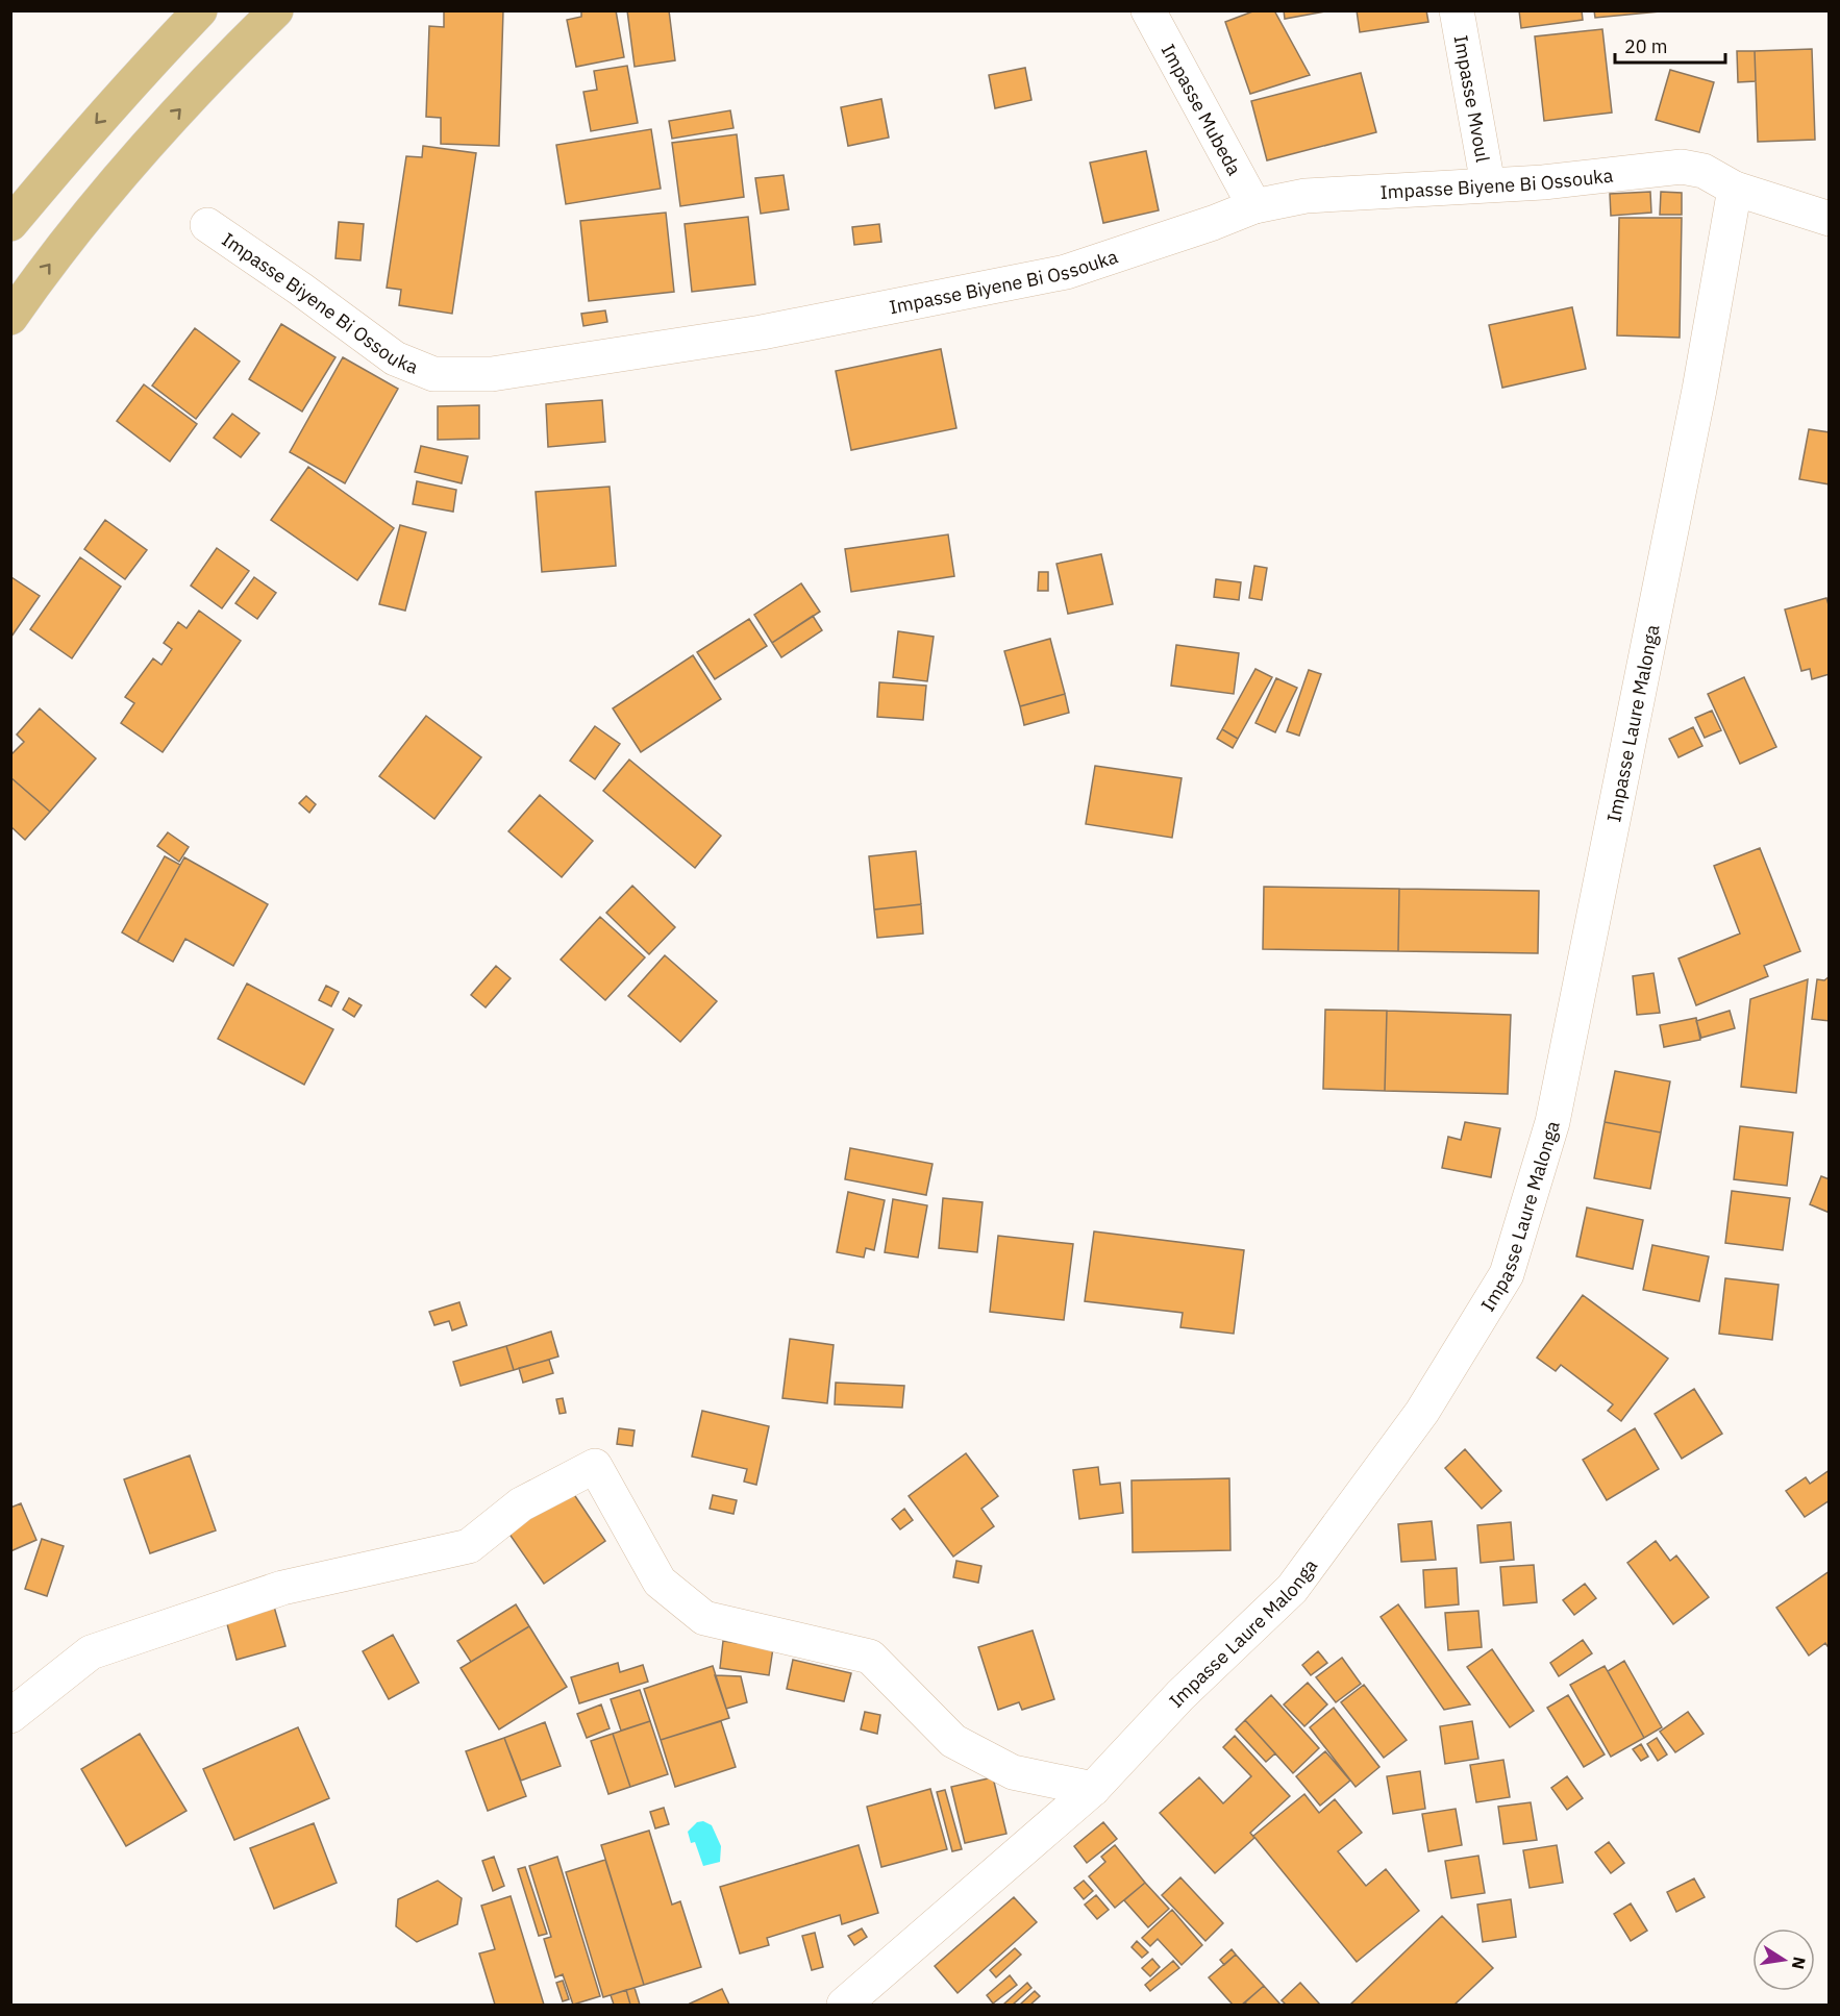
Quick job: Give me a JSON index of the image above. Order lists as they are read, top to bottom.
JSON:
{
  "streets": {
    "street": [
      "Impasse Mvoul",
      "Impasse Mubeda",
      "Impasse Biyene Bi Ossouka",
      "Impasse Laure Malonga"
    ]
  },
  "crossings": [
    ["Impasse Mvoul", "Impasse Biyene Bi Ossouka"],
    ["Impasse Mubeda", "Impasse Biyene Bi Ossouka"],
    ["Impasse Biyene Bi Ossouka", "Impasse Laure Malonga"]
  ],
  "scale_bar": "20 m",
  "north": "right"
}
